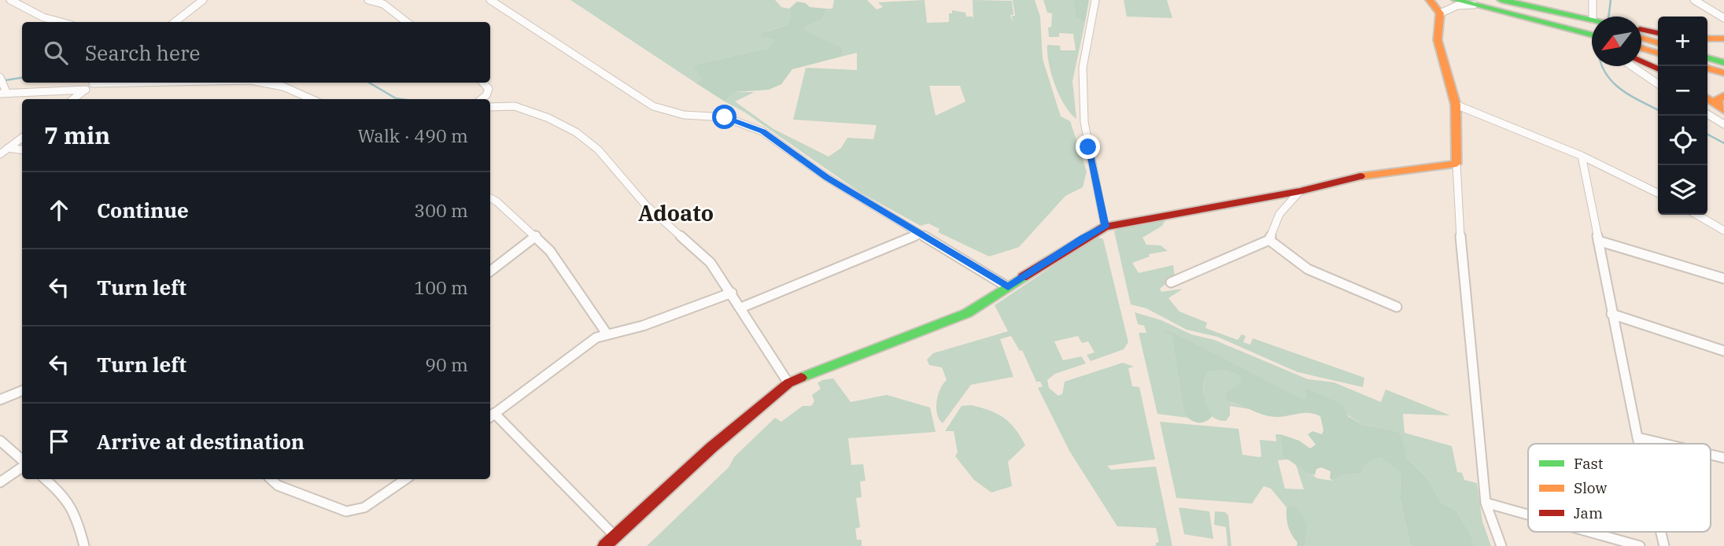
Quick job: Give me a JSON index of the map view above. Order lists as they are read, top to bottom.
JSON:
{
  "districts": ["Adoato"],
  "legend": ["Fast", "Slow", "Jam"],
  "north": "bottom left",
  "page": {
    "map_buttons": ["+", "−"],
    "search": "Search here",
    "heading": ["7 min", "Walk · 490 m"],
    "list": [
      ["Continue", "300 m"],
      ["Turn left", "100 m"],
      ["Turn left", "90 m"],
      "Arrive at destination"
    ]
  }
}
